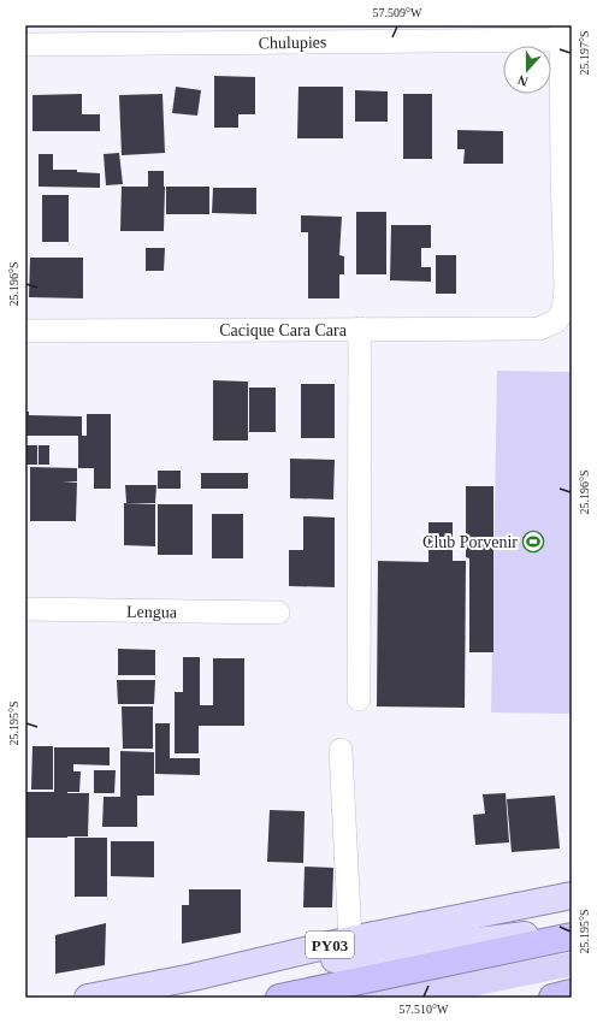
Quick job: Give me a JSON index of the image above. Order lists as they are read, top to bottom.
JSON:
{
  "streets": {
    "highway": ["PY03"],
    "street": ["Chulupies", "Cacique Cara Cara", "Lengua"]
  },
  "places": {
    "sports": ["Club Porvenir"]
  },
  "north": "bottom",
  "coordinates": [
    "57.509°W",
    "25.197°S",
    "25.196°S",
    "25.195°S",
    "57.510°W"
  ]
}
